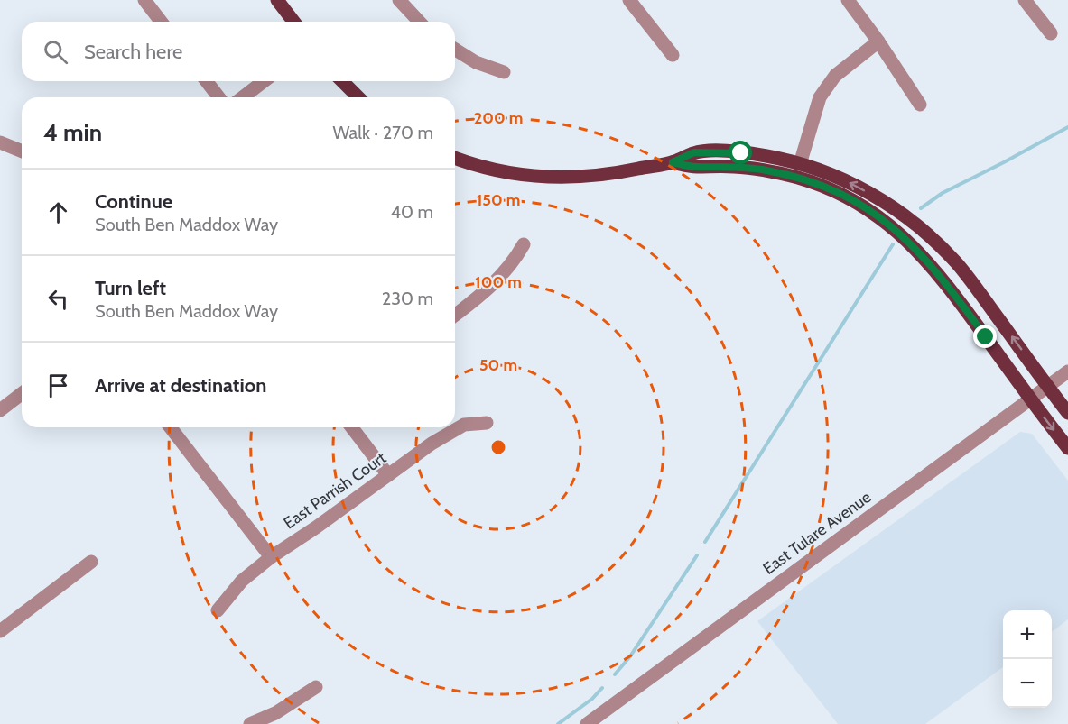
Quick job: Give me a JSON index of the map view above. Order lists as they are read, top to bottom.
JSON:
{
  "streets": {
    "street": ["East Parrish Court", "East Tulare Avenue"]
  },
  "page": {
    "search": "Search here",
    "heading": ["4 min", "Walk · 270 m"],
    "list": [
      ["Continue", "South Ben Maddox Way", "40 m"],
      ["Turn left", "South Ben Maddox Way", "230 m"],
      "Arrive at destination"
    ],
    "map_buttons": ["+", "−"]
  },
  "rings": [
    "200 m",
    "150 m",
    "100 m",
    "50 m"
  ]
}
